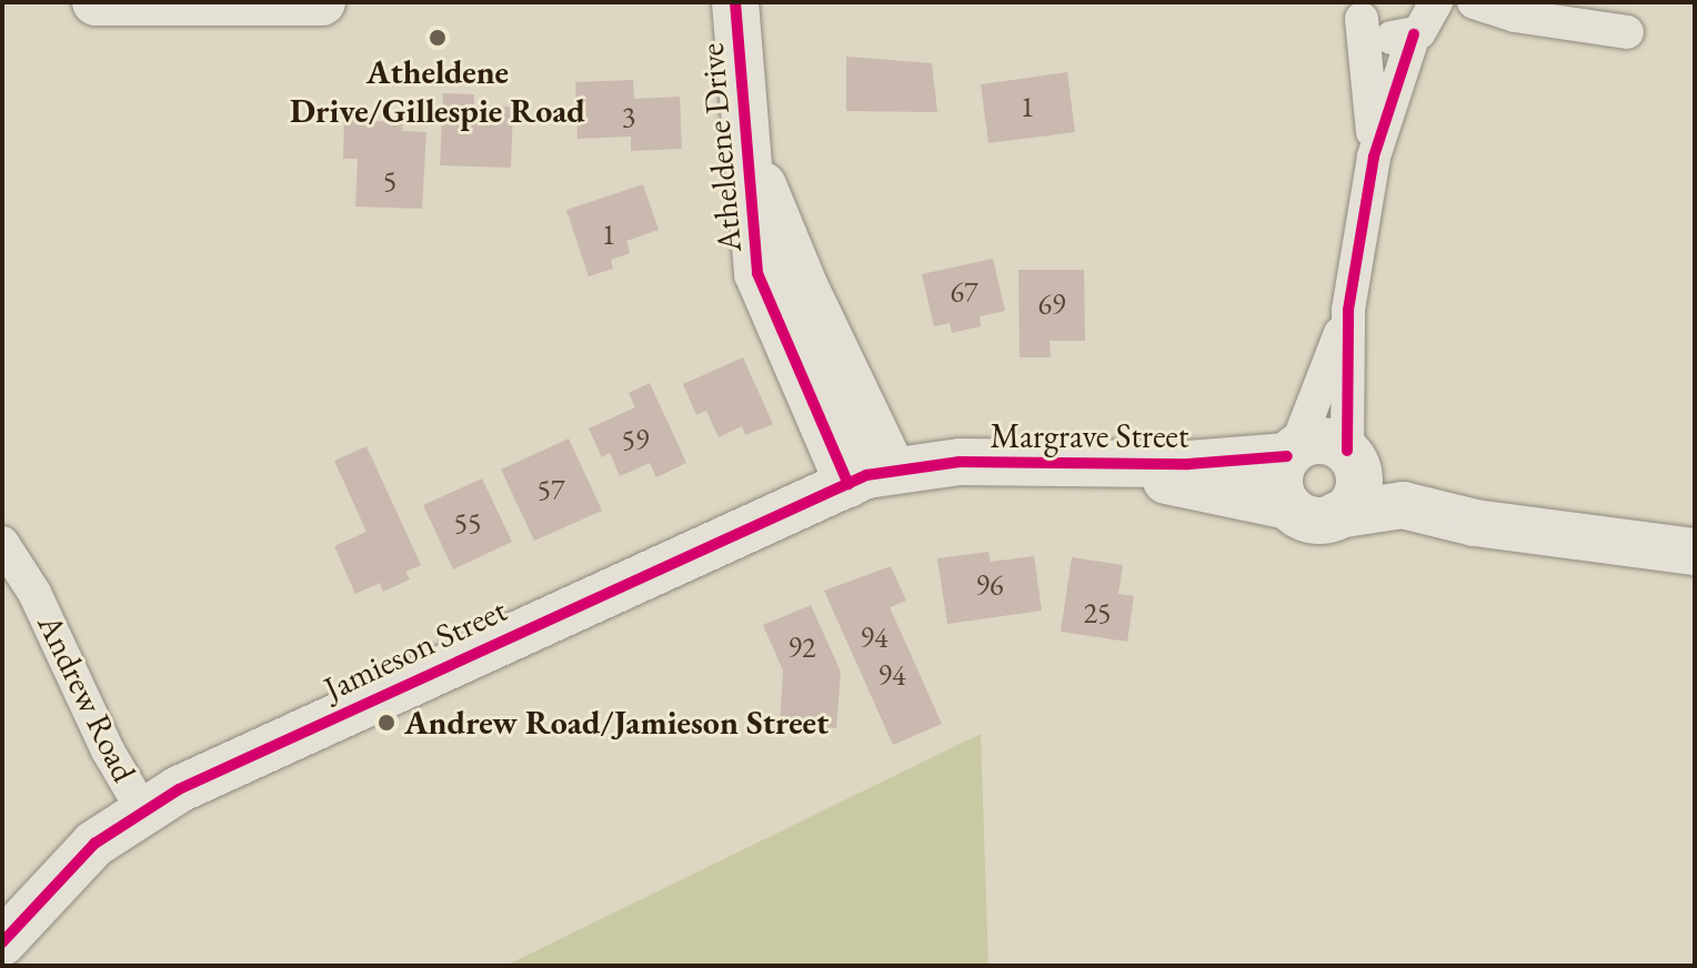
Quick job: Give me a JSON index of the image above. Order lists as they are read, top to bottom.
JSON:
{
  "streets": {
    "street": [
      "Atheldene Drive",
      "Margrave Street",
      "Jamieson Street",
      "Andrew Road"
    ]
  },
  "crossings": [
    ["Atheldene Drive", "Margrave Street"],
    ["Atheldene Drive", "Jamieson Street"],
    ["Margrave Street", "Jamieson Street"],
    ["Jamieson Street", "Andrew Road"]
  ],
  "places": ["Atheldene Drive/Gillespie Road", "Andrew Road/Jamieson Street"],
  "house_numbers": [
    "1",
    "3",
    "5",
    "1",
    "67",
    "69",
    "59",
    "57",
    "55",
    "96",
    "25",
    "94",
    "92",
    "94"
  ]
}
